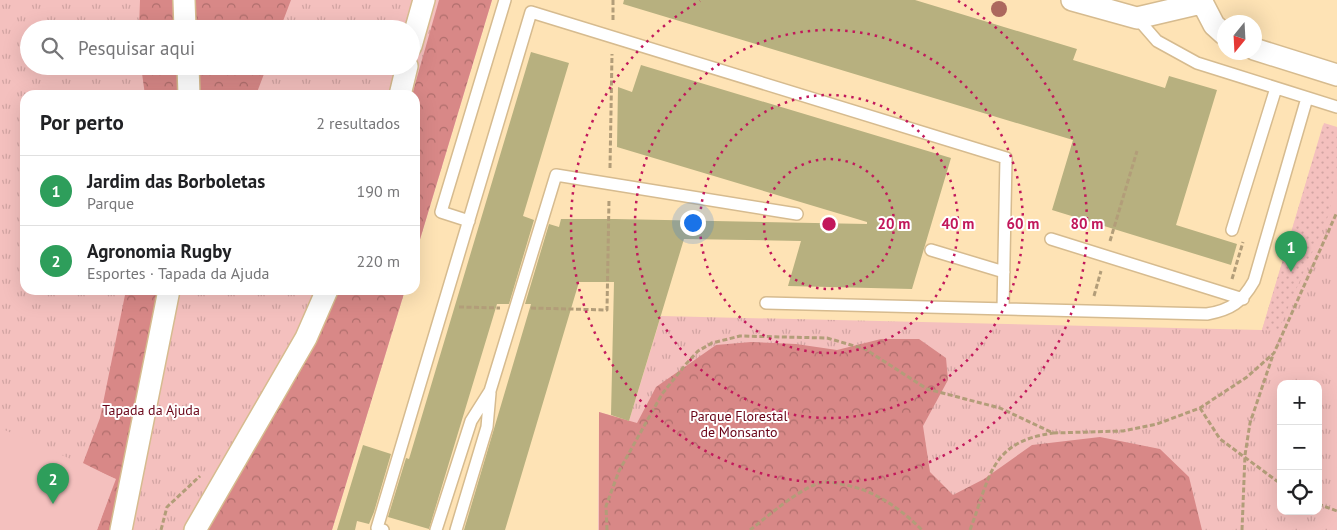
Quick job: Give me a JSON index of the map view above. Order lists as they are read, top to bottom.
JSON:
{
  "parks": ["Tapada da Ajuda", "Parque Florestal de Monsanto"],
  "north": "bottom",
  "page": {
    "search": "Pesquisar aqui",
    "heading": ["Por perto", "2 resultados"],
    "list": [
      {
        "mark": "1",
        "name": "Jardim das Borboletas",
        "note": "Parque",
        "value": "190 m"
      },
      {
        "mark": "2",
        "name": "Agronomia Rugby",
        "note": "Esportes · Tapada da Ajuda",
        "value": "220 m"
      }
    ],
    "pins": ["1", "2"],
    "map_buttons": ["+", "−"]
  },
  "rings": [
    "20 m",
    "40 m",
    "60 m",
    "80 m"
  ]
}
